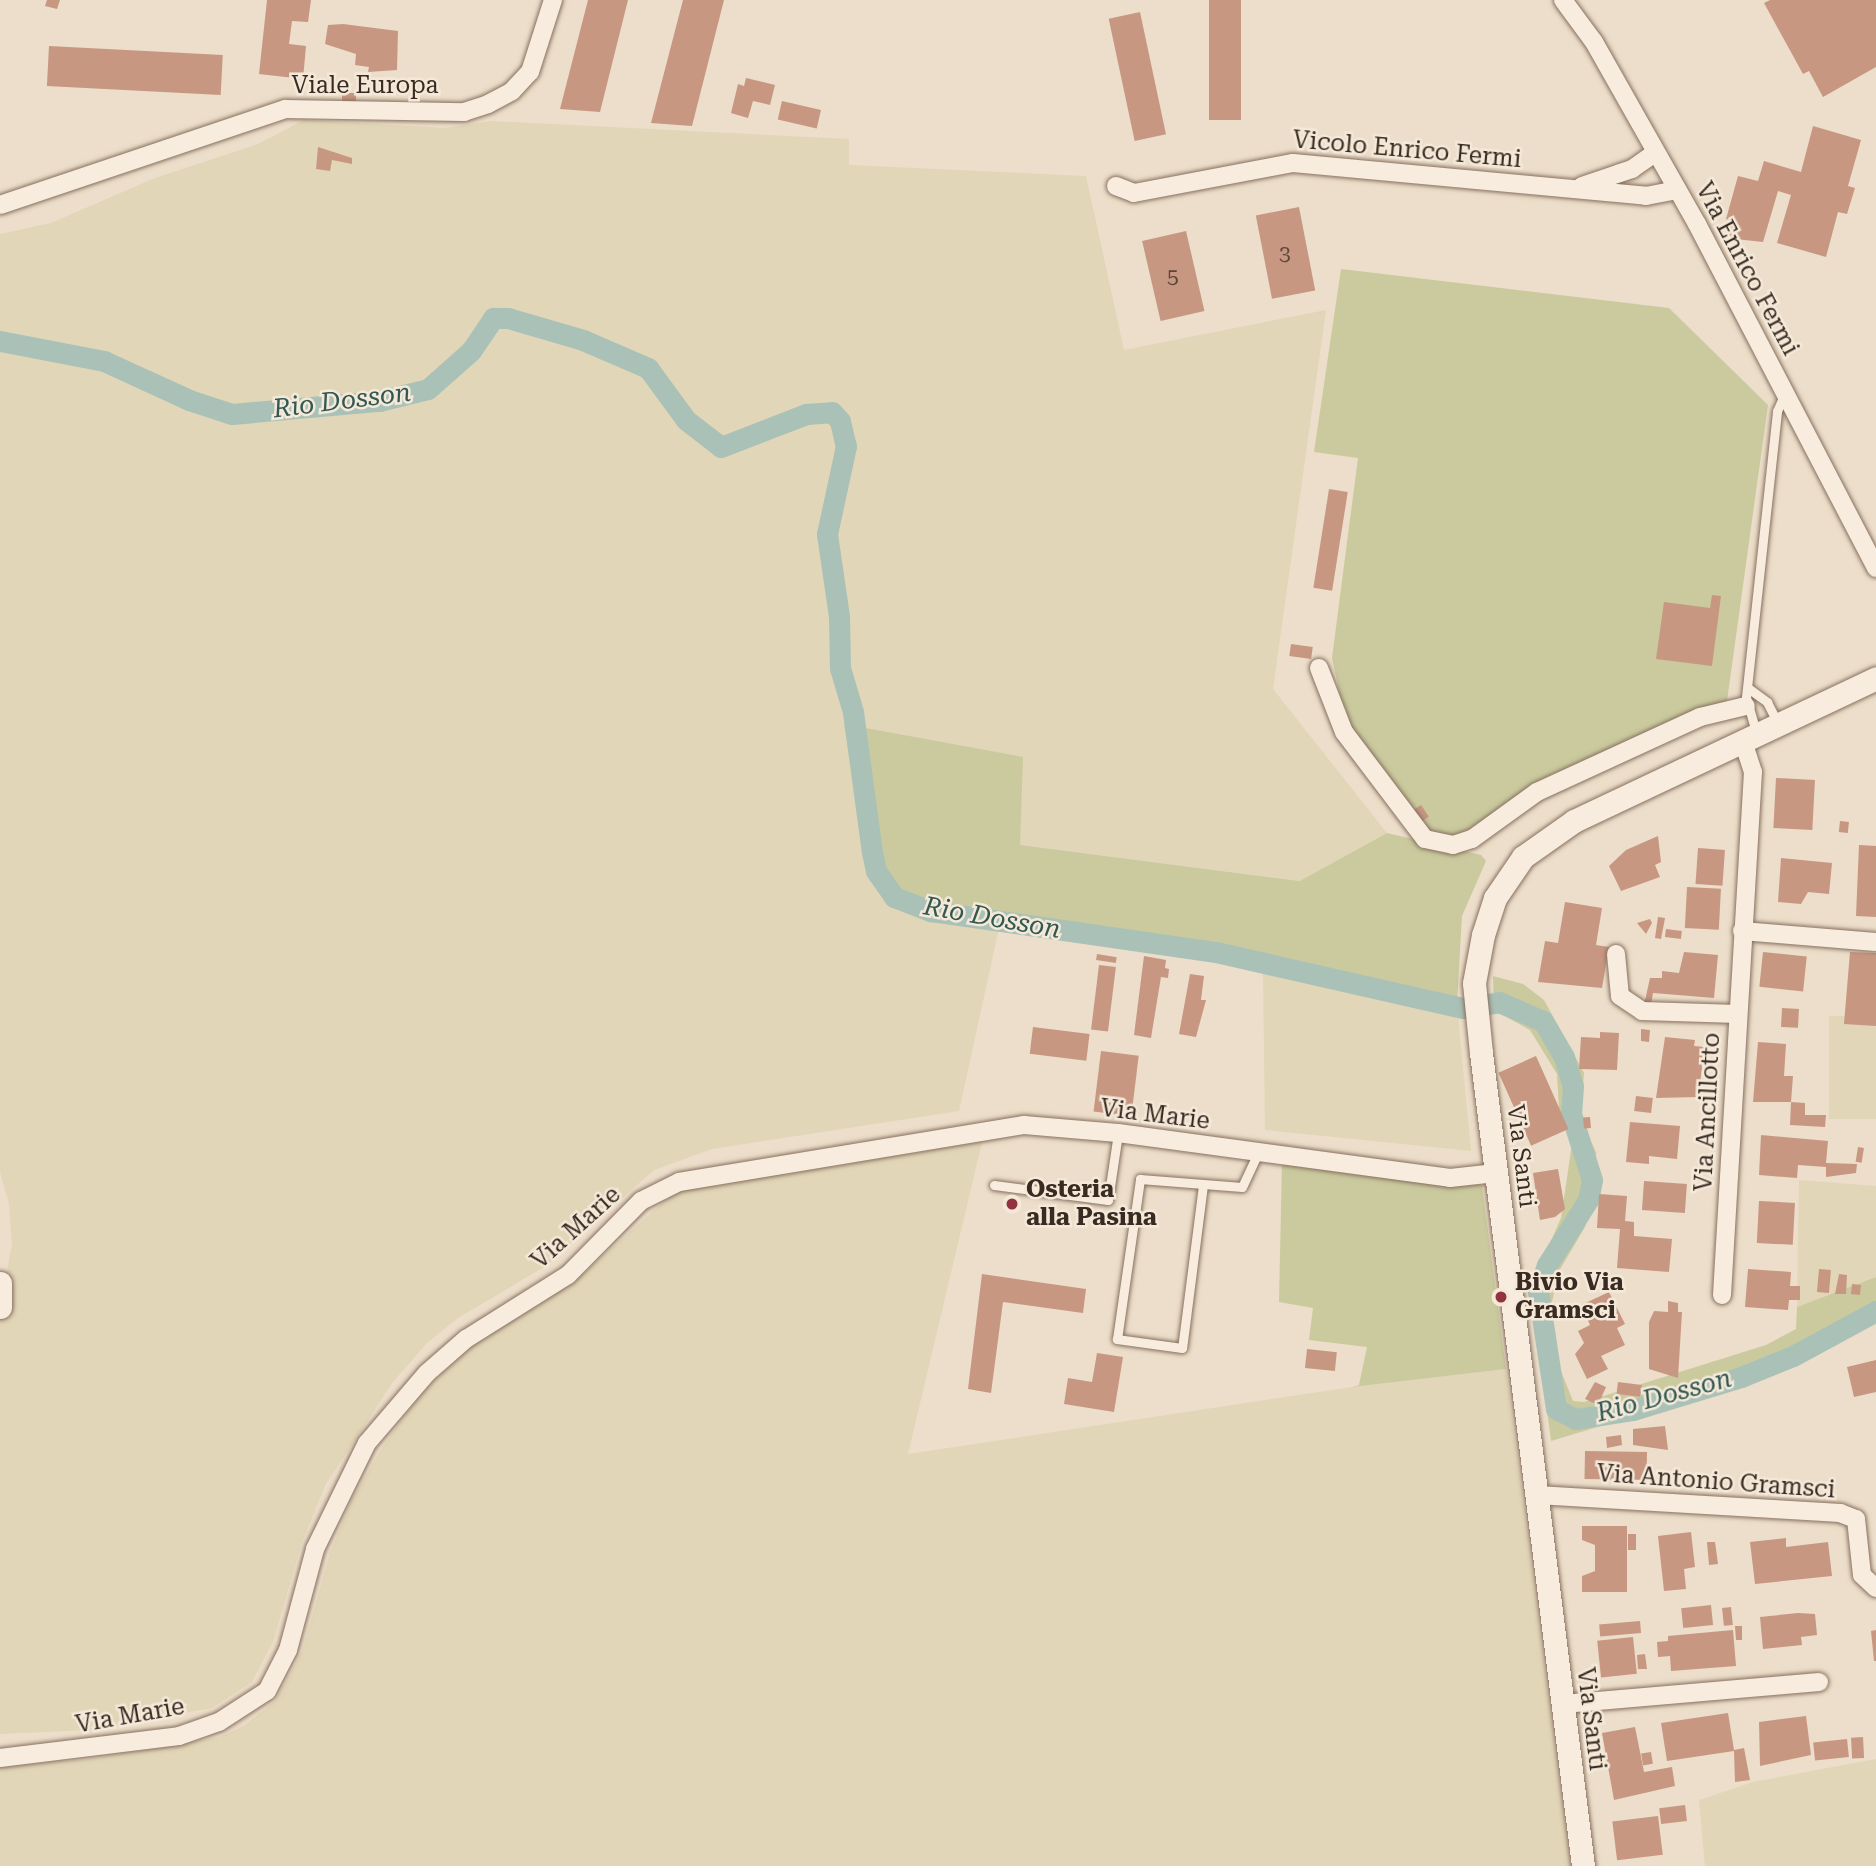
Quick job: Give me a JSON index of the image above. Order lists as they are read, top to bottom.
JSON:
{
  "streets": {
    "street": [
      "Viale Europa",
      "Vicolo Enrico Fermi",
      "Via Enrico Fermi",
      "Via Ancillotto",
      "Via Marie",
      "Via Santi",
      "Via Antonio Gramsci"
    ]
  },
  "crossings": [
    ["Vicolo Enrico Fermi", "Via Enrico Fermi"],
    ["Via Ancillotto", "Via Santi"],
    ["Via Marie", "Via Santi"],
    ["Via Santi", "Via Antonio Gramsci"]
  ],
  "water": ["Rio Dosson"],
  "places": ["Osteria alla Pasina", "Bivio Via Gramsci"],
  "house_numbers": ["3", "5"]
}
